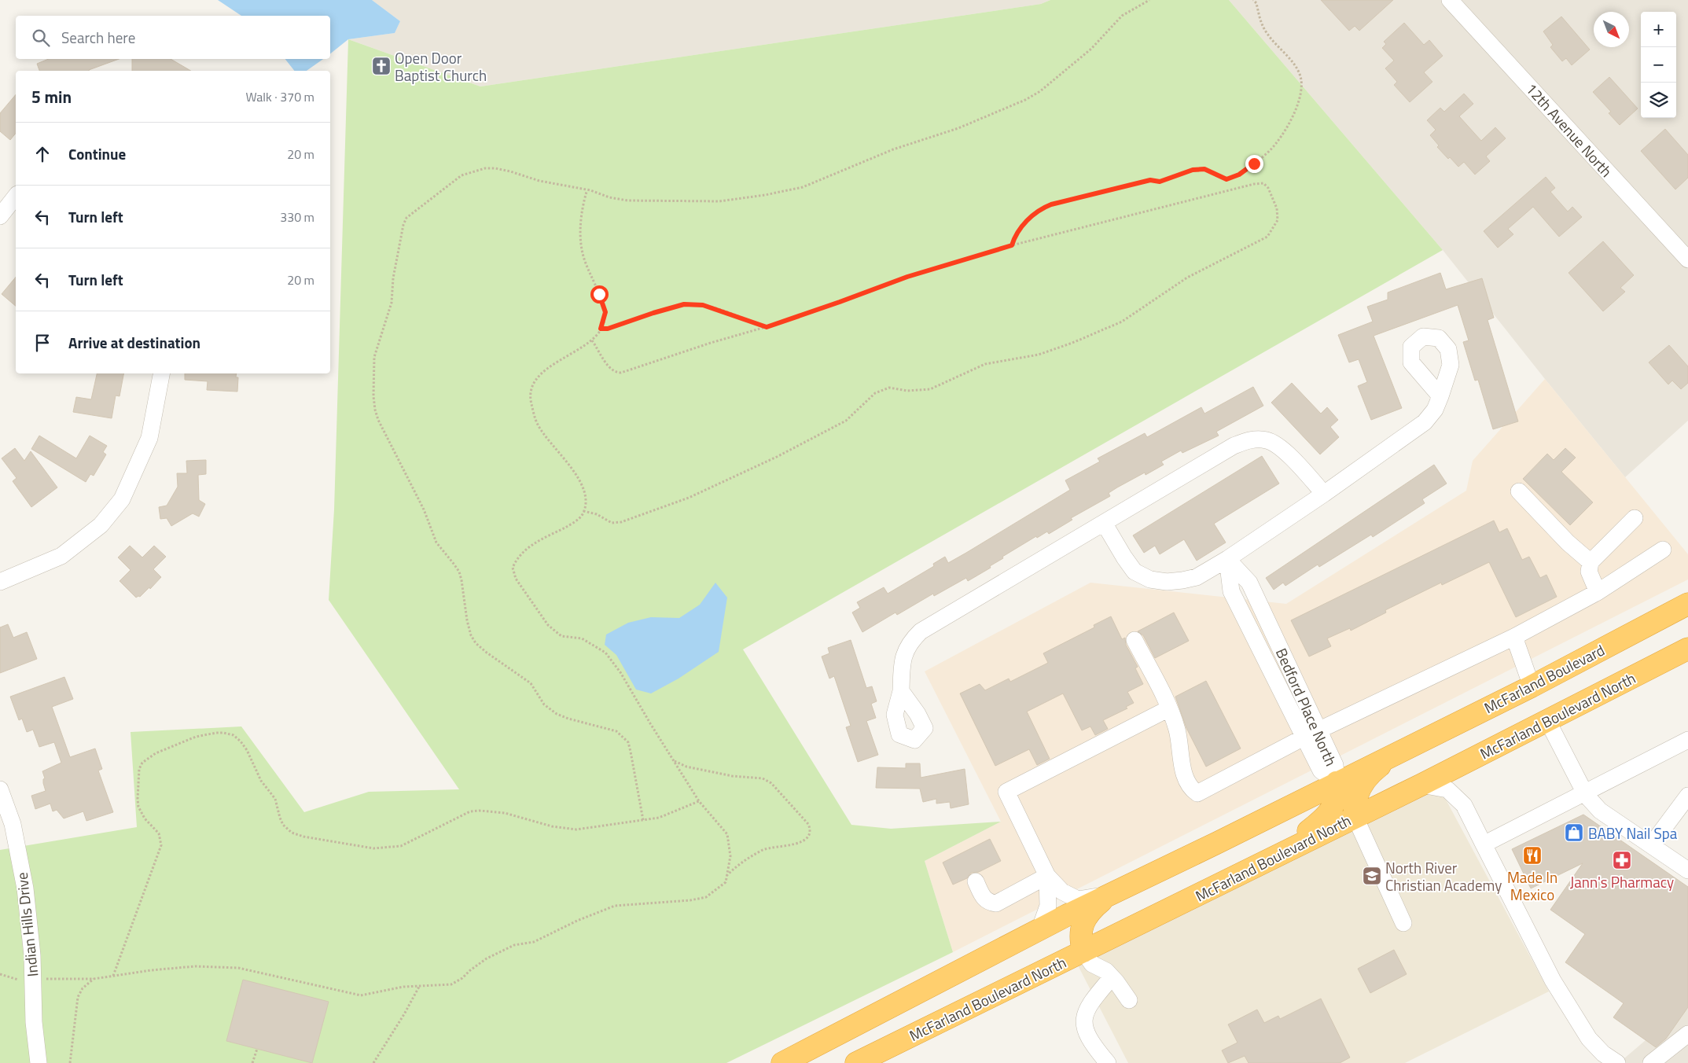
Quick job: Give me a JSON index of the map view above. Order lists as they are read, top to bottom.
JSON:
{
  "streets": {
    "highway": ["McFarland Boulevard", "McFarland Boulevard North"],
    "street": ["12th Avenue North", "Bedford Place North", "Indian Hills Drive"]
  },
  "places": {
    "church": ["Open Door Baptist Church"],
    "shop": ["BABY Nail Spa"],
    "restaurant": ["Made In Mexico"],
    "pharmacy": ["Jann's Pharmacy"],
    "school or university": ["North River Christian Academy"]
  },
  "north": "bottom right",
  "page": {
    "map_buttons": ["+", "−"],
    "search": "Search here",
    "heading": ["5 min", "Walk · 370 m"],
    "list": [
      ["Continue", "20 m"],
      ["Turn left", "330 m"],
      ["Turn left", "20 m"],
      "Arrive at destination"
    ]
  }
}
